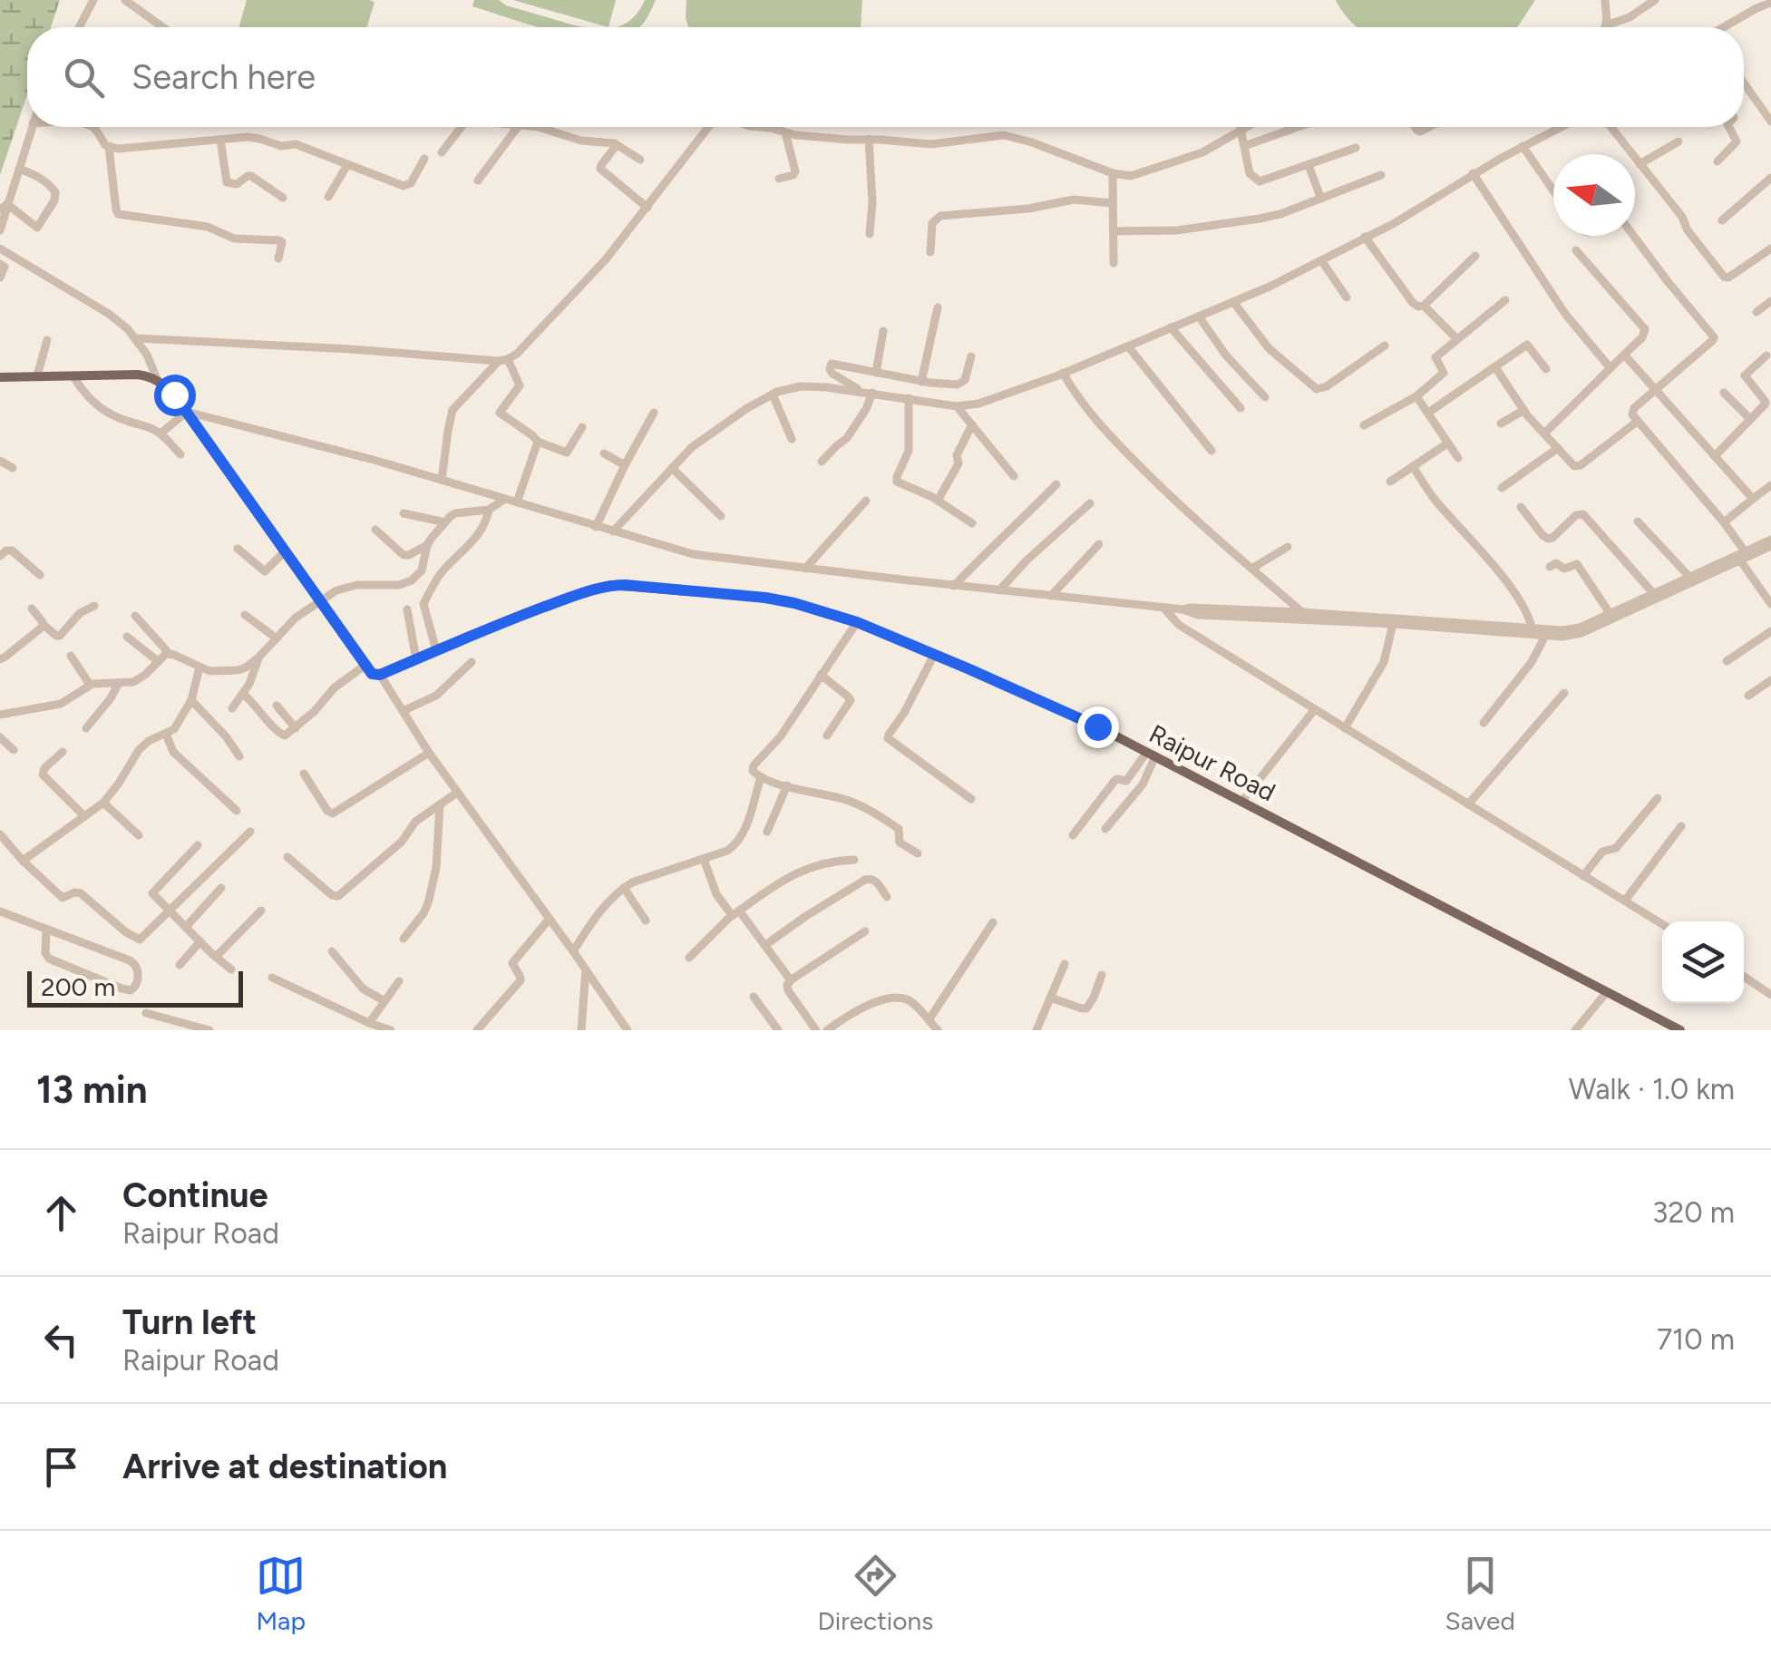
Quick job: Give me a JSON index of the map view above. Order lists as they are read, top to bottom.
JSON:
{
  "streets": {
    "main road": ["Raipur Road"]
  },
  "scale_bar": "200 m",
  "north": "left",
  "page": {
    "search": "Search here",
    "scale": "200 m",
    "heading": ["13 min", "Walk · 1.0 km"],
    "list": [
      ["Continue", "Raipur Road", "320 m"],
      ["Turn left", "Raipur Road", "710 m"],
      "Arrive at destination"
    ],
    "nav": ["Map", "Directions", "Saved"]
  }
}
